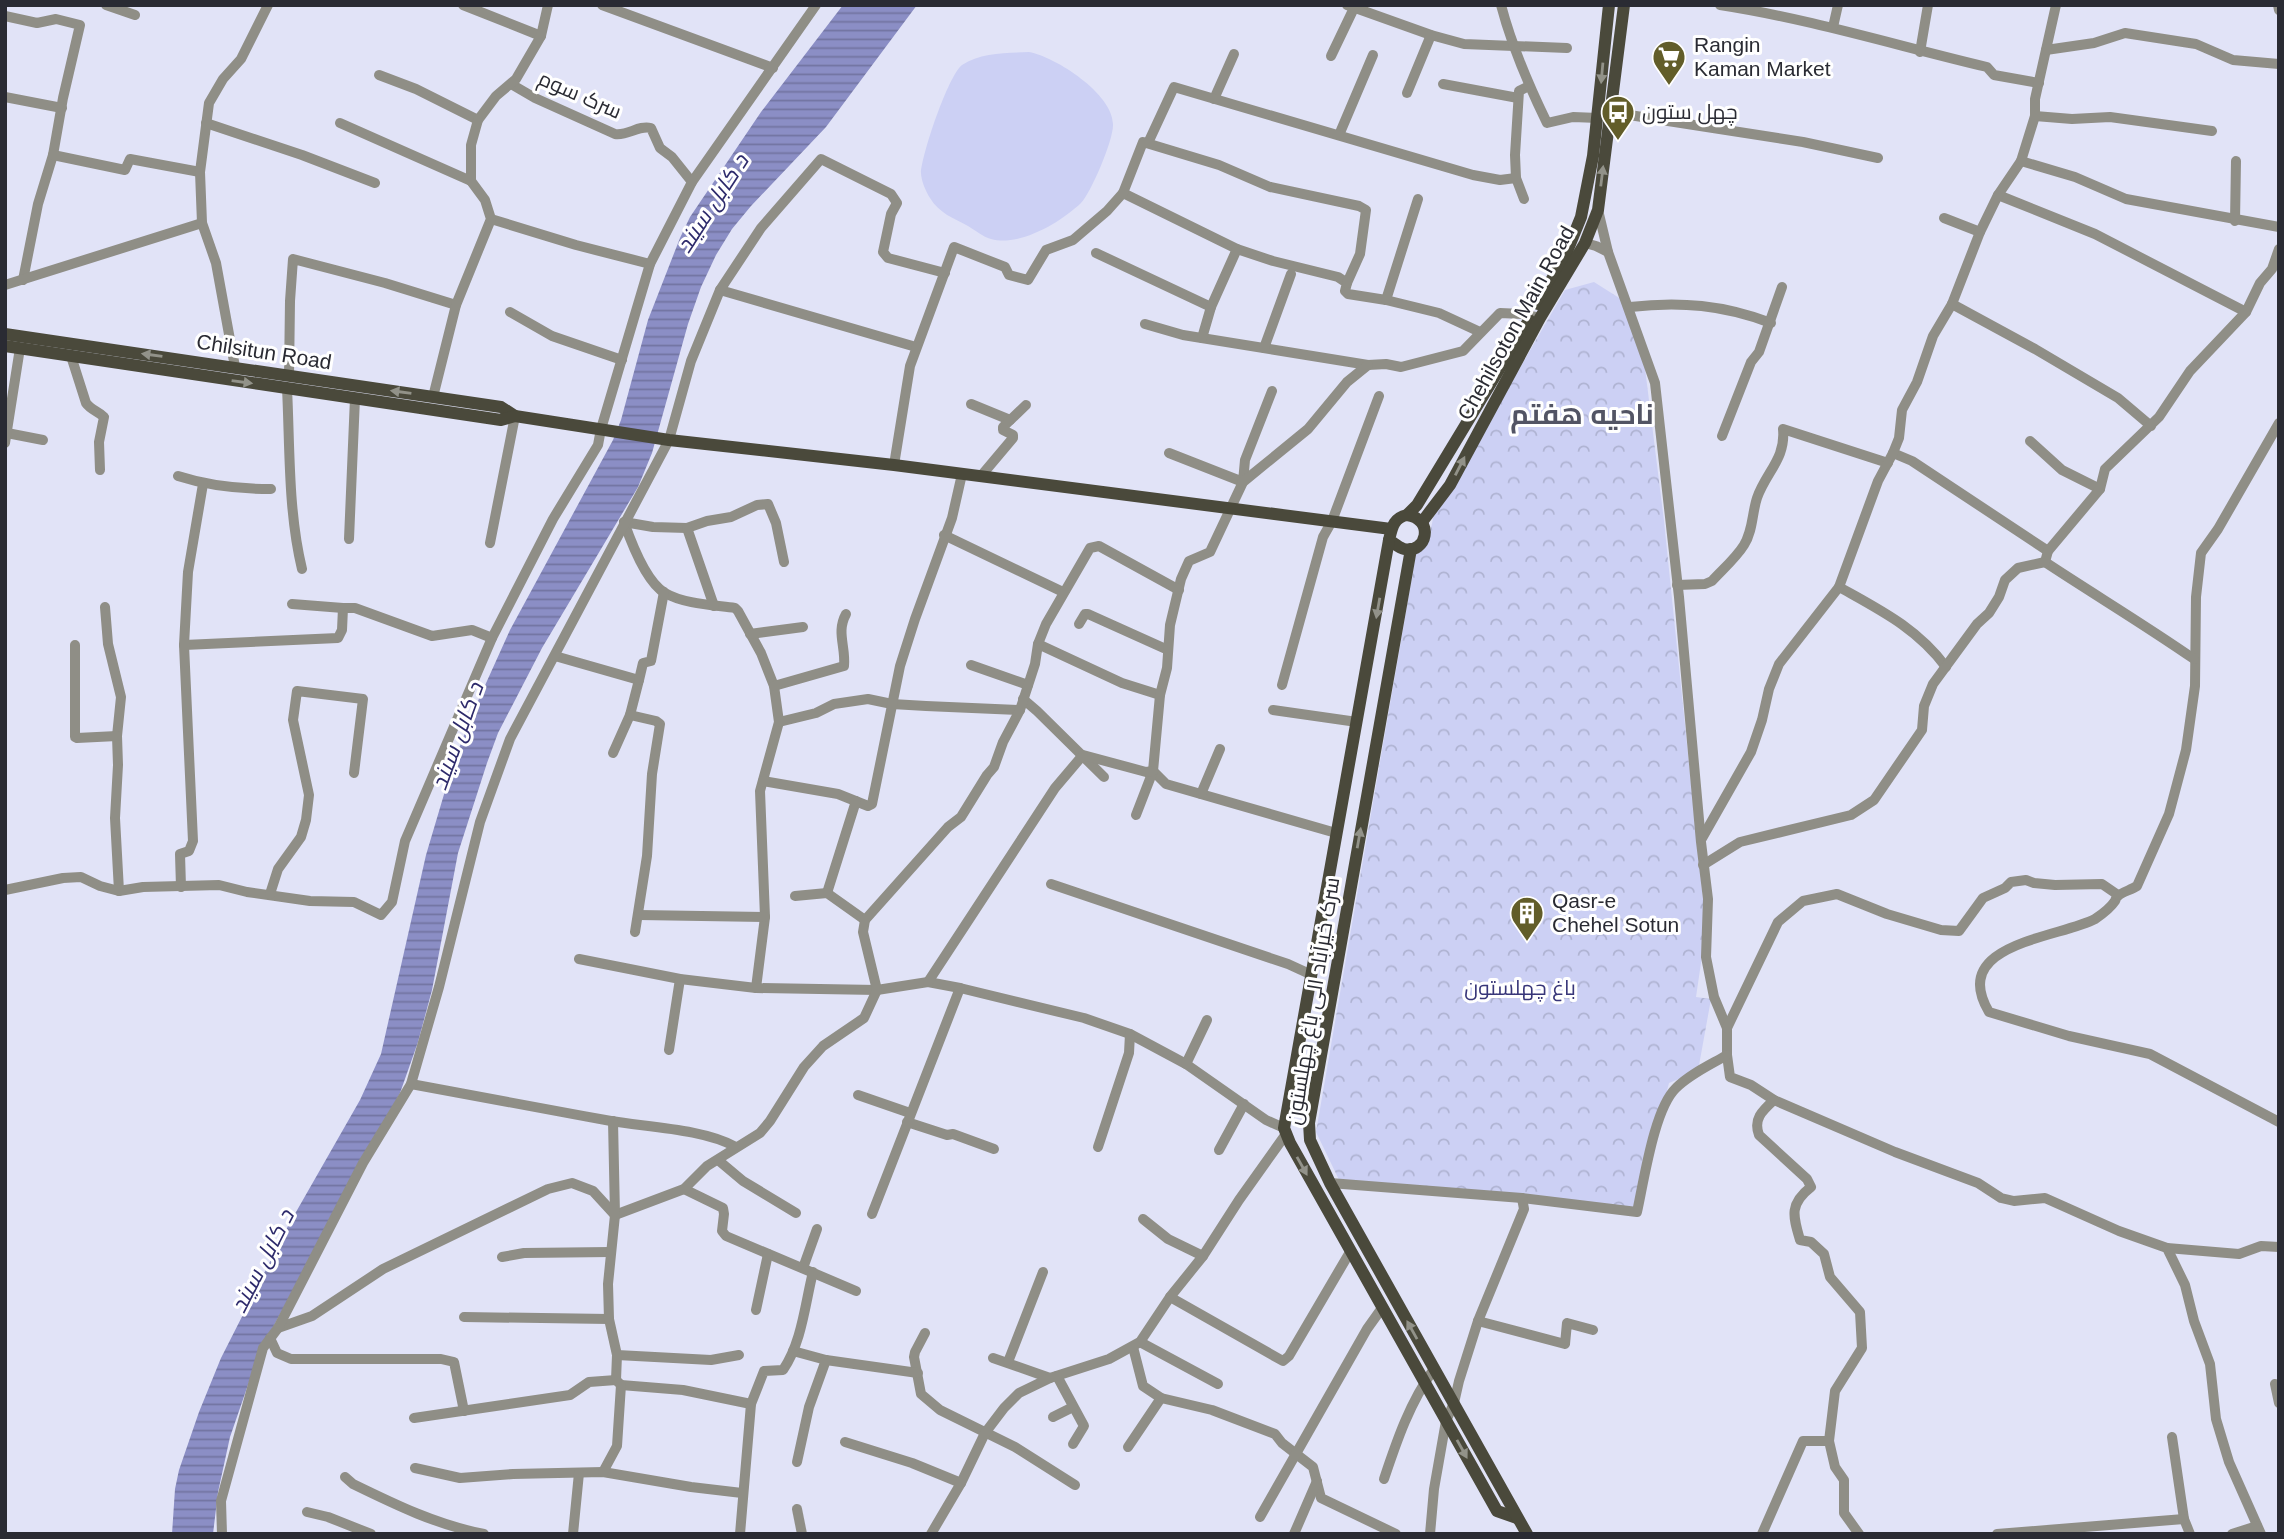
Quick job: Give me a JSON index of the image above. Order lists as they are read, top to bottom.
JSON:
{
  "streets": {
    "main road": ["Chehilsoton Main Road", "Chilsitun Road", "سرک خیرآباد الی باغ چهلستون"],
    "street": ["سرک سوم"]
  },
  "crossings": [
    ["Chehilsoton Main Road", "Chilsitun Road"],
    ["Chehilsoton Main Road", "سرک خیرآباد الی باغ چهلستون"],
    ["Chilsitun Road", "سرک خیرآباد الی باغ چهلستون"]
  ],
  "districts": ["ناحیه هفتم"],
  "water": ["د کابل سيند"],
  "parks": ["باغ چهلستون"],
  "places": {
    "supermarket": ["Rangin Kaman Market"],
    "bus stop": ["چهل ستون"],
    "building": ["Qasr-e Chehel Sotun"]
  }
}
